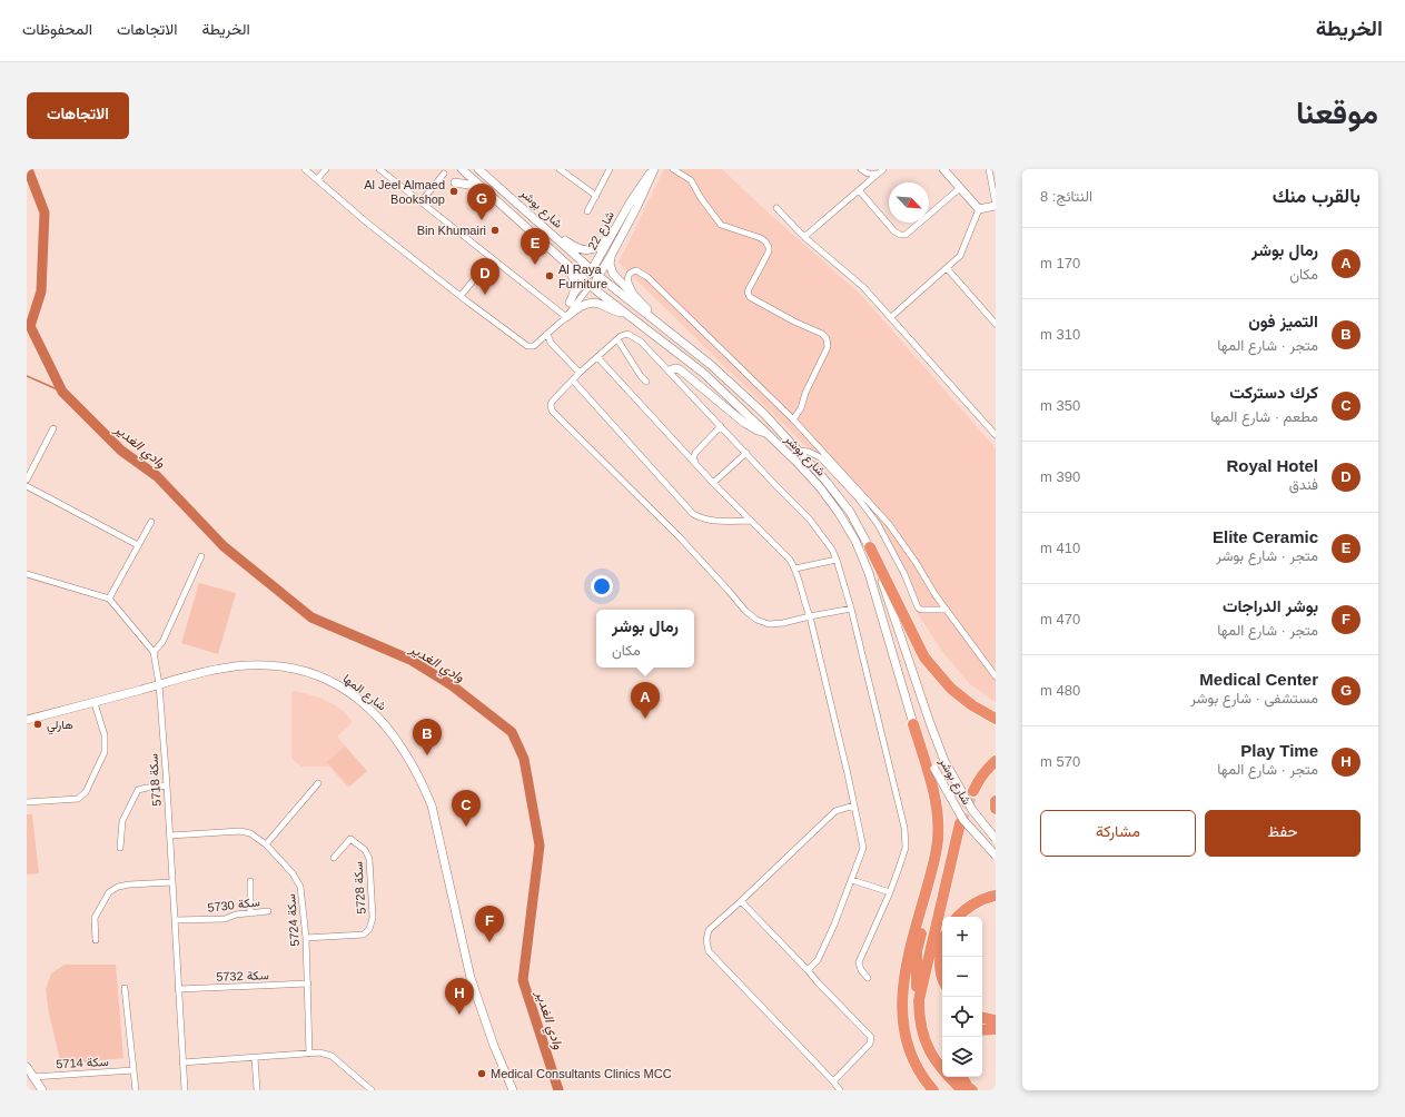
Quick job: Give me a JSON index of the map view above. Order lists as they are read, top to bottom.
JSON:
{
  "streets": {
    "main road": ["شارع بوشر", "شارع 22", "شارع المها"],
    "street": [
      "سكة 5718",
      "سكة 5728",
      "سكة 5730",
      "سكة 5724",
      "سكة 5732",
      "سكة 5714"
    ]
  },
  "crossings": [
    ["شارع بوشر", "شارع 22"],
    ["شارع المها", "سكة 5718"],
    ["سكة 5718", "سكة 5730"],
    ["سكة 5718", "سكة 5724"],
    ["سكة 5718", "سكة 5732"],
    ["سكة 5728", "سكة 5724"],
    ["سكة 5724", "سكة 5732"]
  ],
  "water": ["وادي الغدير"],
  "places": [
    "Al Jeel Almaed Bookshop",
    "Bin Khumairi",
    "Al Raya Furniture",
    "هارلي",
    "Medical Consultants Clinics MCC"
  ],
  "north": "bottom right",
  "page": {
    "header": "الخريطة",
    "nav": ["الخريطة", "الاتجاهات", "المحفوظات"],
    "title": "موقعنا",
    "buttons": [
      "الاتجاهات",
      ["حفظ", "مشاركة"]
    ],
    "heading": ["بالقرب منك", "النتائج: 8"],
    "pins": [
      "G",
      "E",
      "D",
      "A",
      "B",
      "C",
      "F",
      "H"
    ],
    "list": [
      {
        "mark": "A",
        "name": "رمال بوشر",
        "note": "مكان",
        "value": "170 m"
      },
      {
        "mark": "B",
        "name": "التميز فون",
        "note": "متجر · شارع المها",
        "value": "310 m"
      },
      {
        "mark": "C",
        "name": "كرك دستركت",
        "note": "مطعم · شارع المها",
        "value": "350 m"
      },
      {
        "mark": "D",
        "name": "Royal Hotel",
        "note": "فندق",
        "value": "390 m"
      },
      {
        "mark": "E",
        "name": "Elite Ceramic",
        "note": "متجر · شارع بوشر",
        "value": "410 m"
      },
      {
        "mark": "F",
        "name": "بوشر الدراجات",
        "note": "متجر · شارع المها",
        "value": "470 m"
      },
      {
        "mark": "G",
        "name": "Medical Center",
        "note": "مستشفى · شارع بوشر",
        "value": "480 m"
      },
      {
        "mark": "H",
        "name": "Play Time",
        "note": "متجر · شارع المها",
        "value": "570 m"
      }
    ],
    "popup": ["رمال بوشر", "مكان"],
    "map_buttons": ["+", "−"]
  }
}
